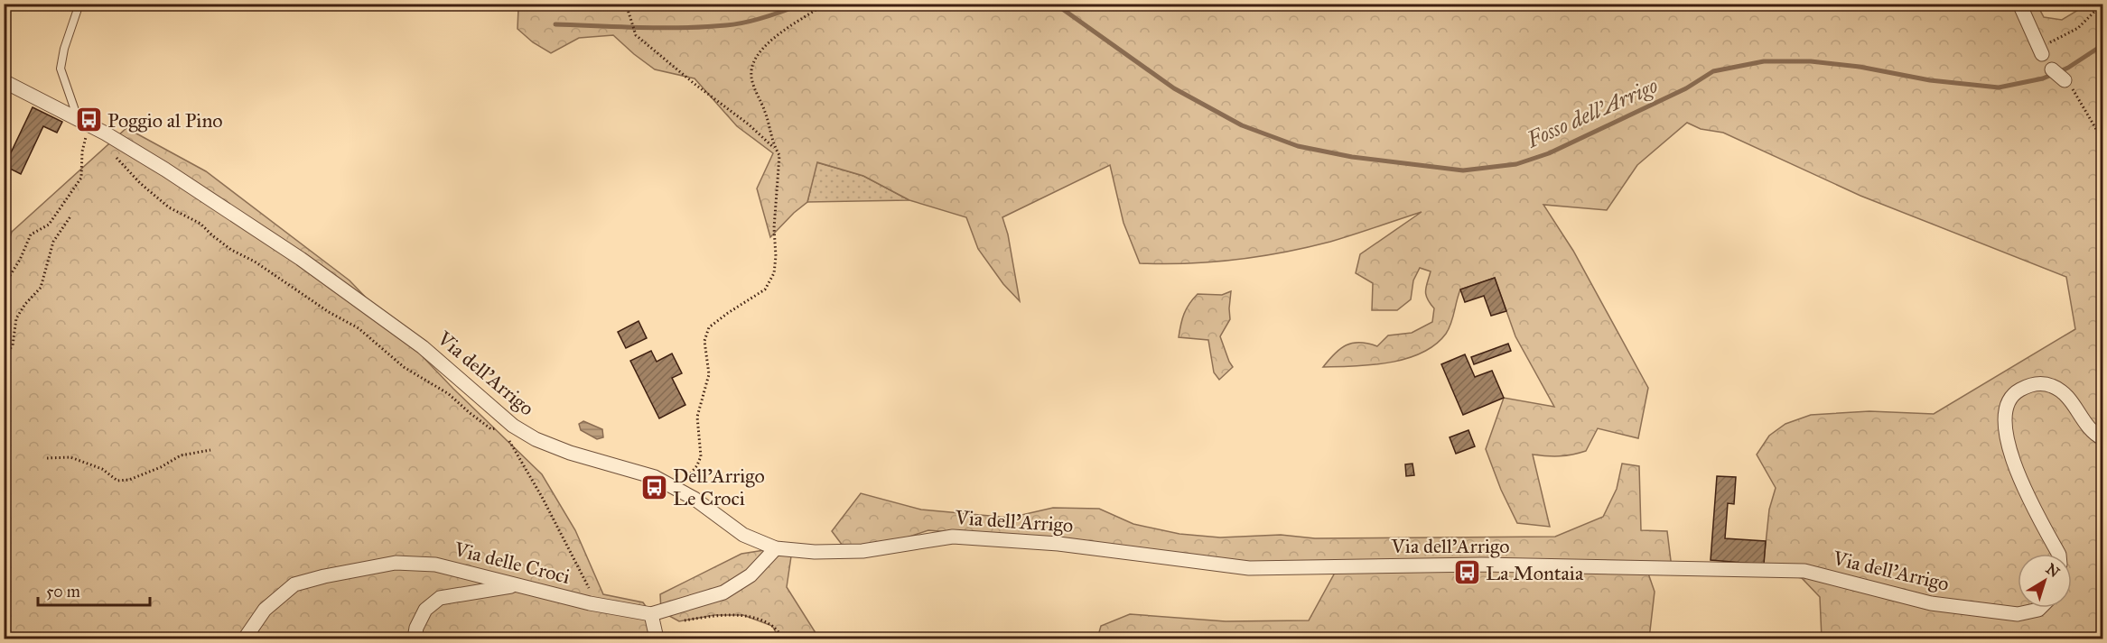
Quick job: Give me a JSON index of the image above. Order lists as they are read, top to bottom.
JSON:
{
  "streets": {
    "street": ["Via dell'Arrigo", "Via delle Croci"]
  },
  "crossings": [
    ["Via dell'Arrigo", "Via delle Croci"]
  ],
  "water": ["Fosso dell'Arrigo"],
  "places": {
    "bus stop": ["Poggio al Pino", "Dell'Arrigo Le Croci", "La Montaia"]
  },
  "scale_bar": "50 m",
  "north": "top right"
}
